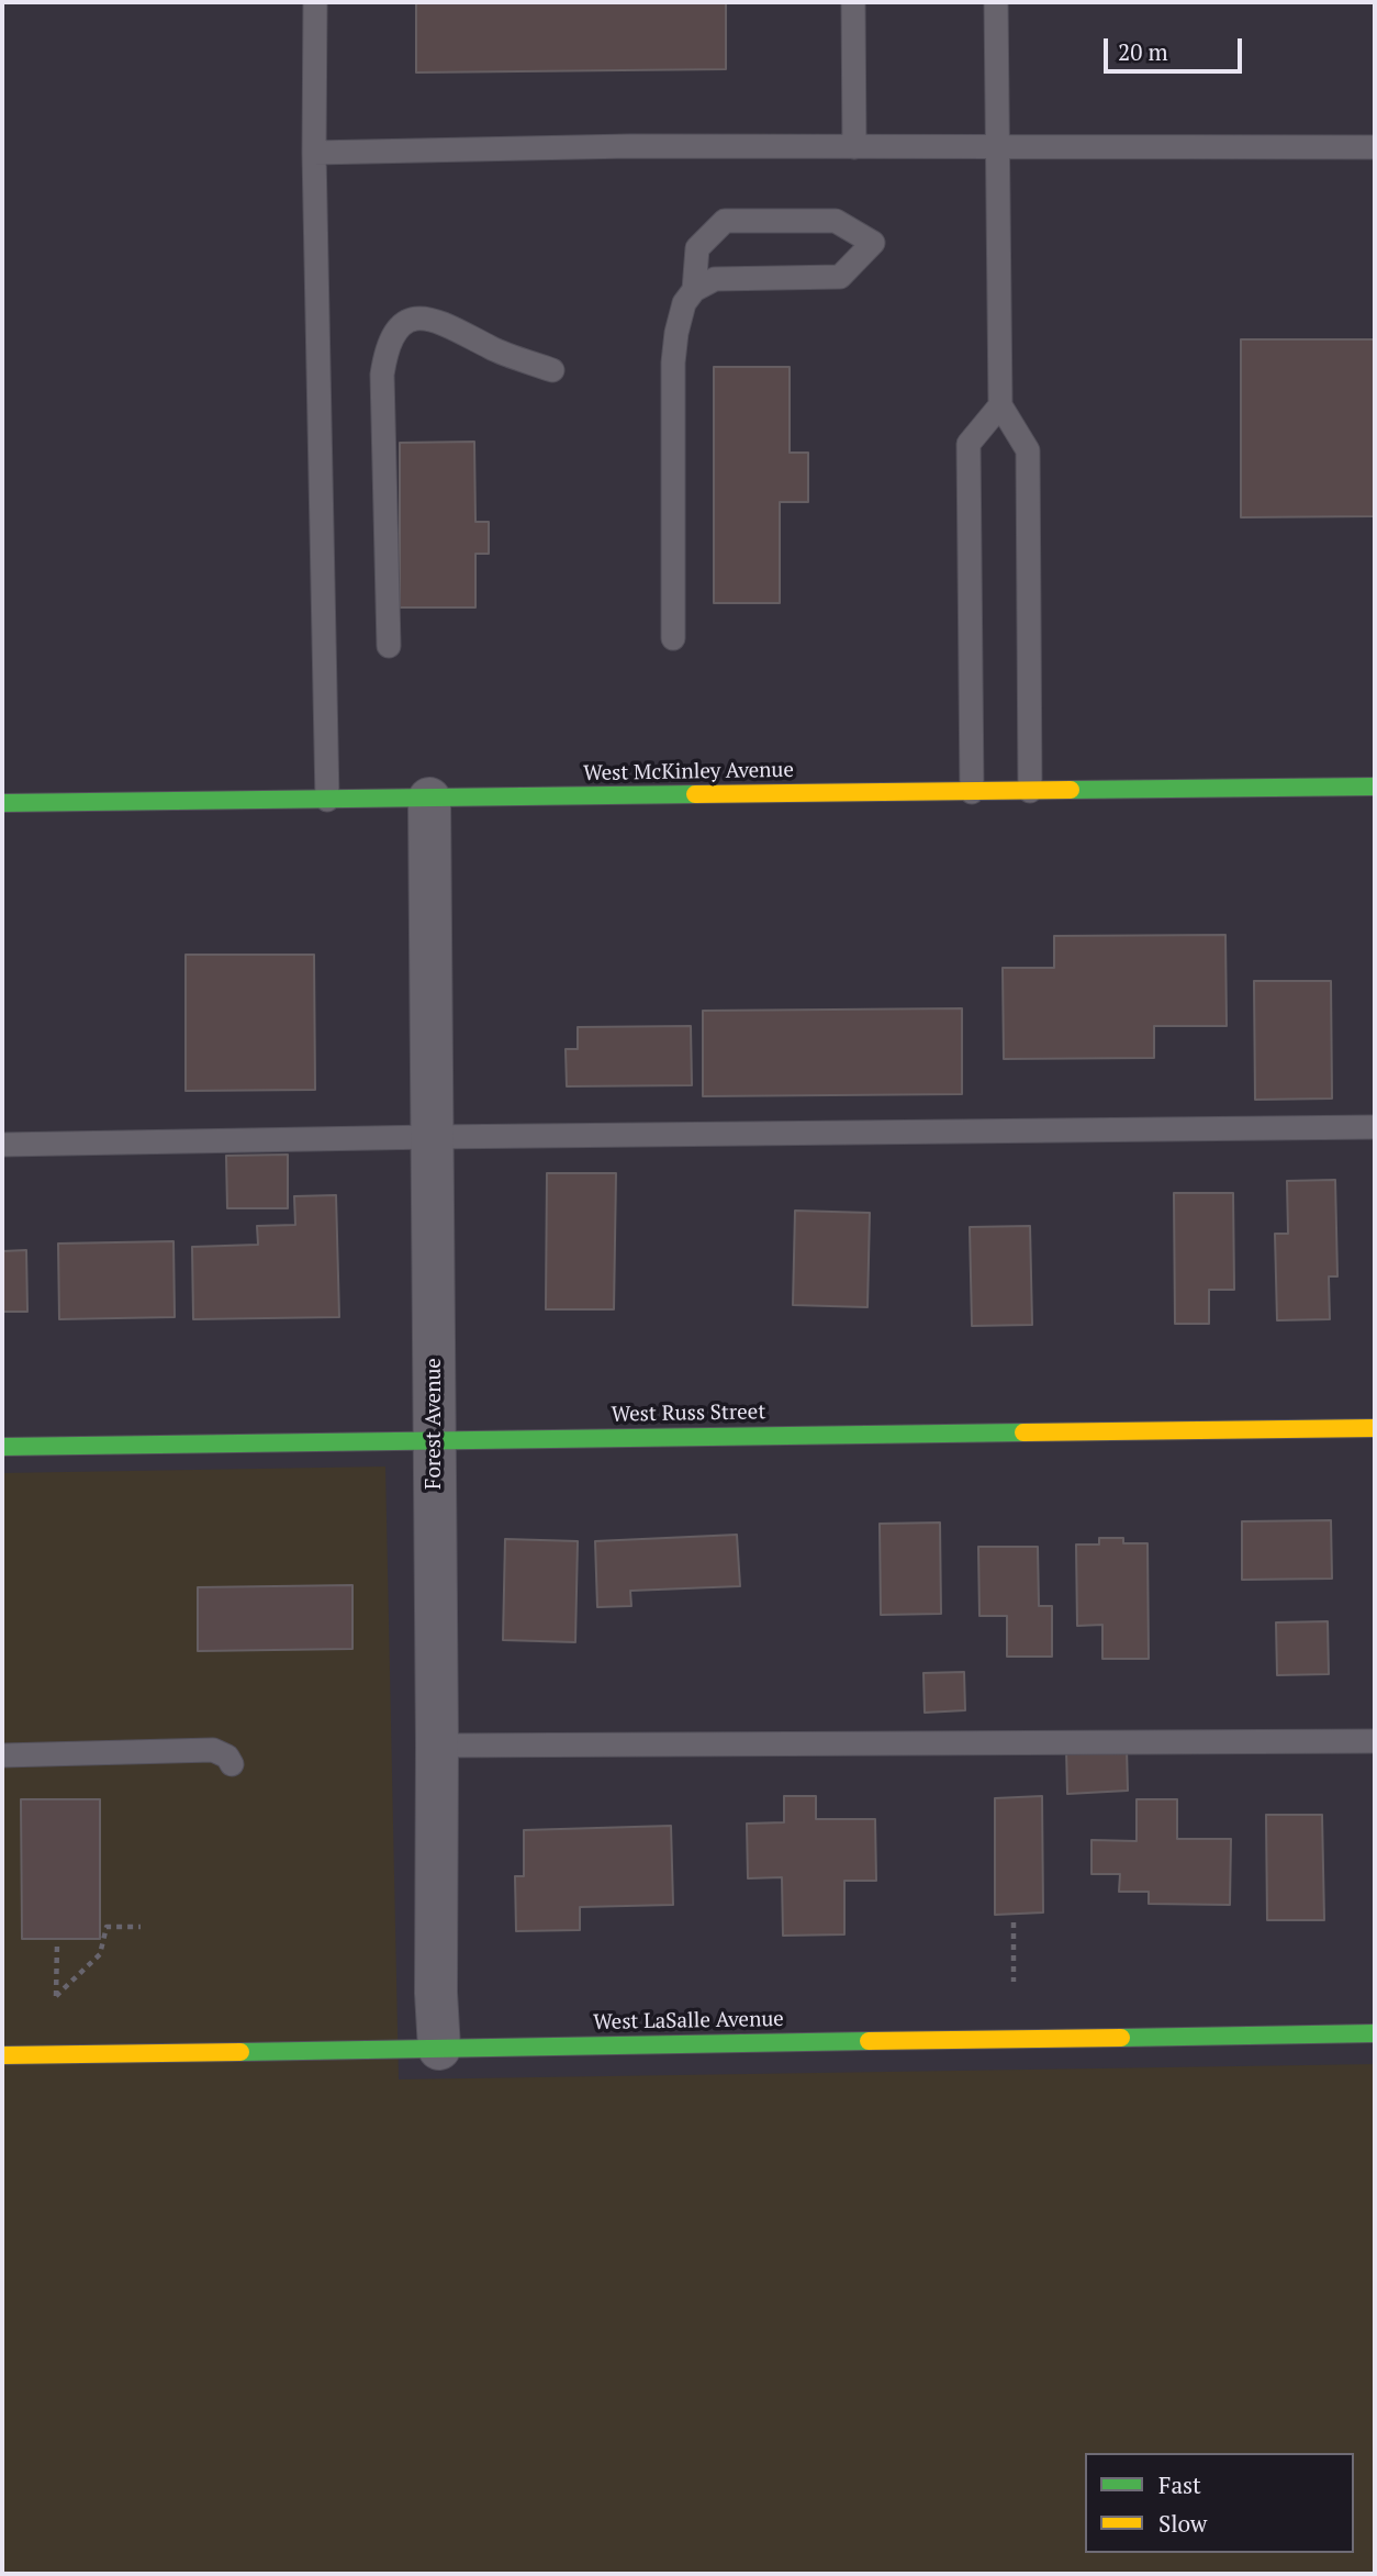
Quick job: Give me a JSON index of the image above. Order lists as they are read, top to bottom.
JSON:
{
  "streets": {
    "street": [
      "West McKinley Avenue",
      "West Russ Street",
      "Forest Avenue",
      "West LaSalle Avenue"
    ]
  },
  "crossings": [
    ["West McKinley Avenue", "Forest Avenue"],
    ["West Russ Street", "Forest Avenue"],
    ["Forest Avenue", "West LaSalle Avenue"]
  ],
  "legend": ["Fast", "Slow"],
  "scale_bar": "20 m"
}
